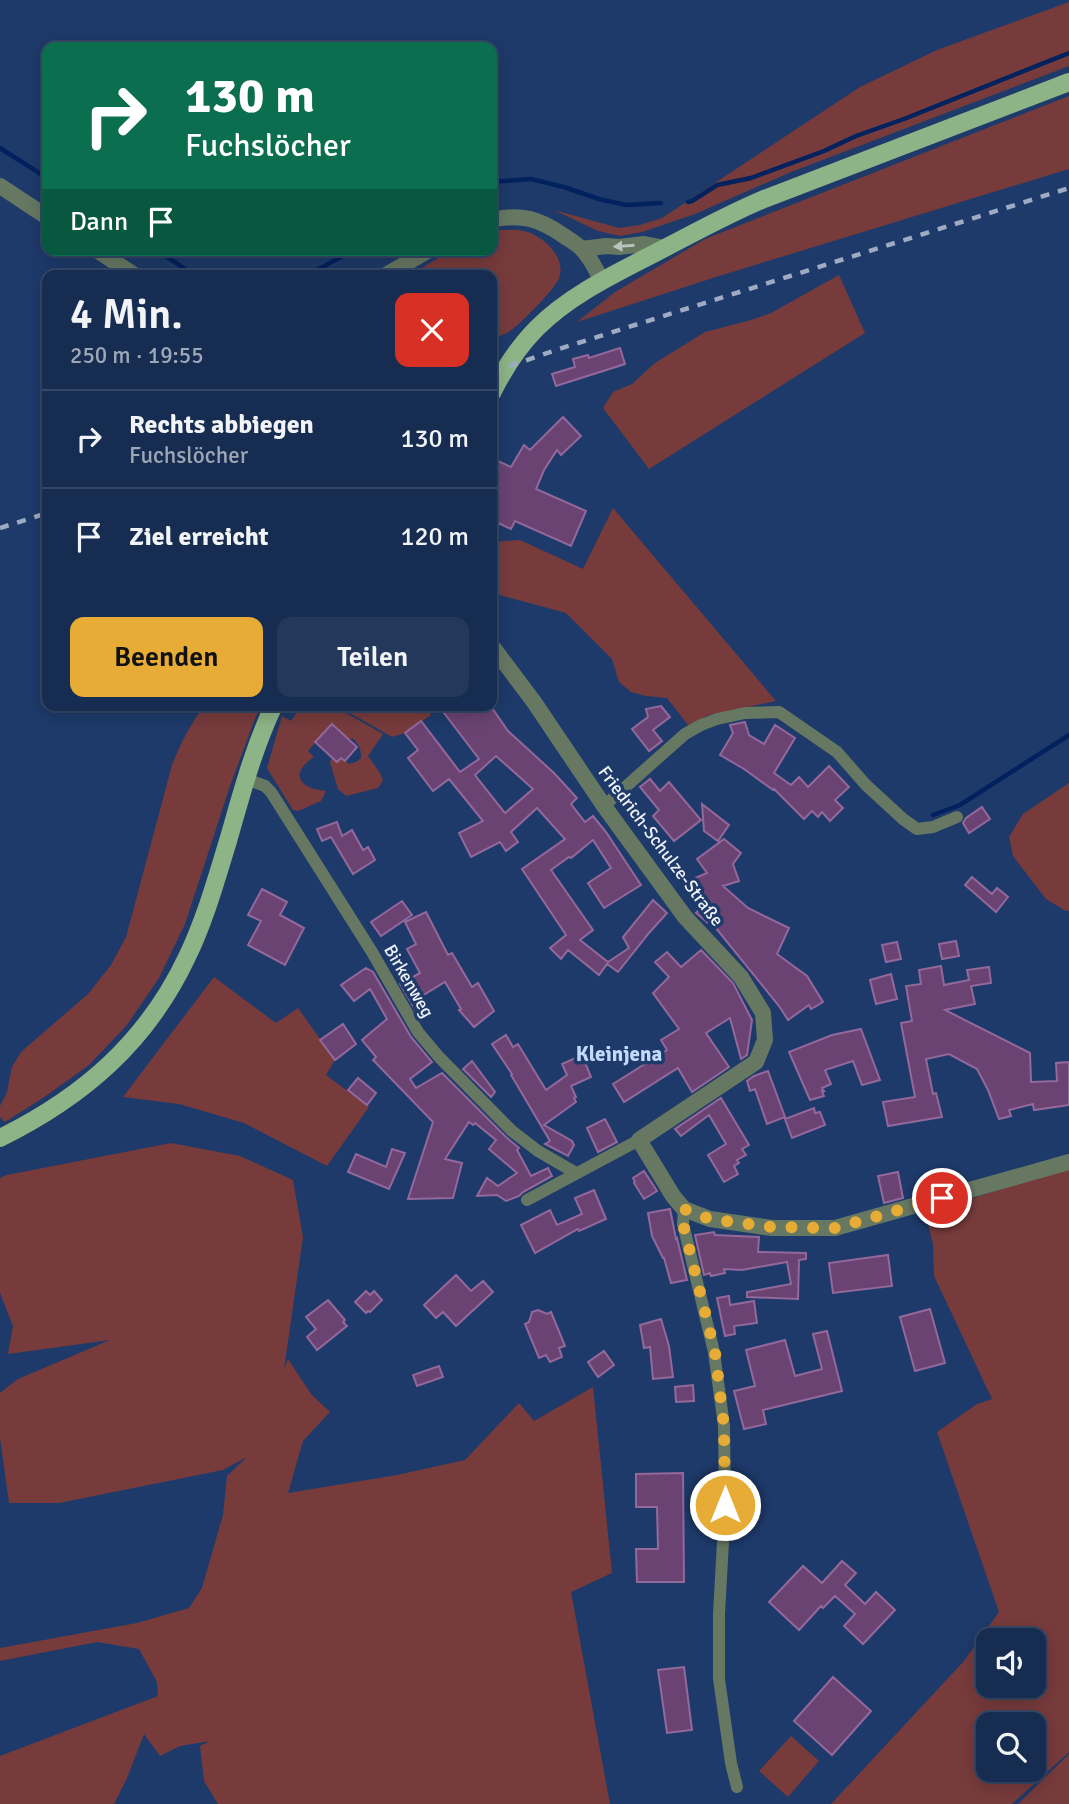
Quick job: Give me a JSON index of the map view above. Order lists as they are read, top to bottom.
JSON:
{
  "streets": {
    "street": ["Friedrich-Schulze-Straße", "Birkenweg"]
  },
  "districts": ["Kleinjena"],
  "page": {
    "turn": ["130 m", "Fuchslöcher"],
    "then": "Dann",
    "heading": ["4 Min.", "250 m · 19:55"],
    "list": [
      {
        "name": "Rechts abbiegen",
        "note": "Fuchslöcher",
        "value": "130 m"
      },
      {
        "name": "Ziel erreicht",
        "value": "120 m"
      }
    ],
    "buttons": ["Beenden", "Teilen"]
  }
}
